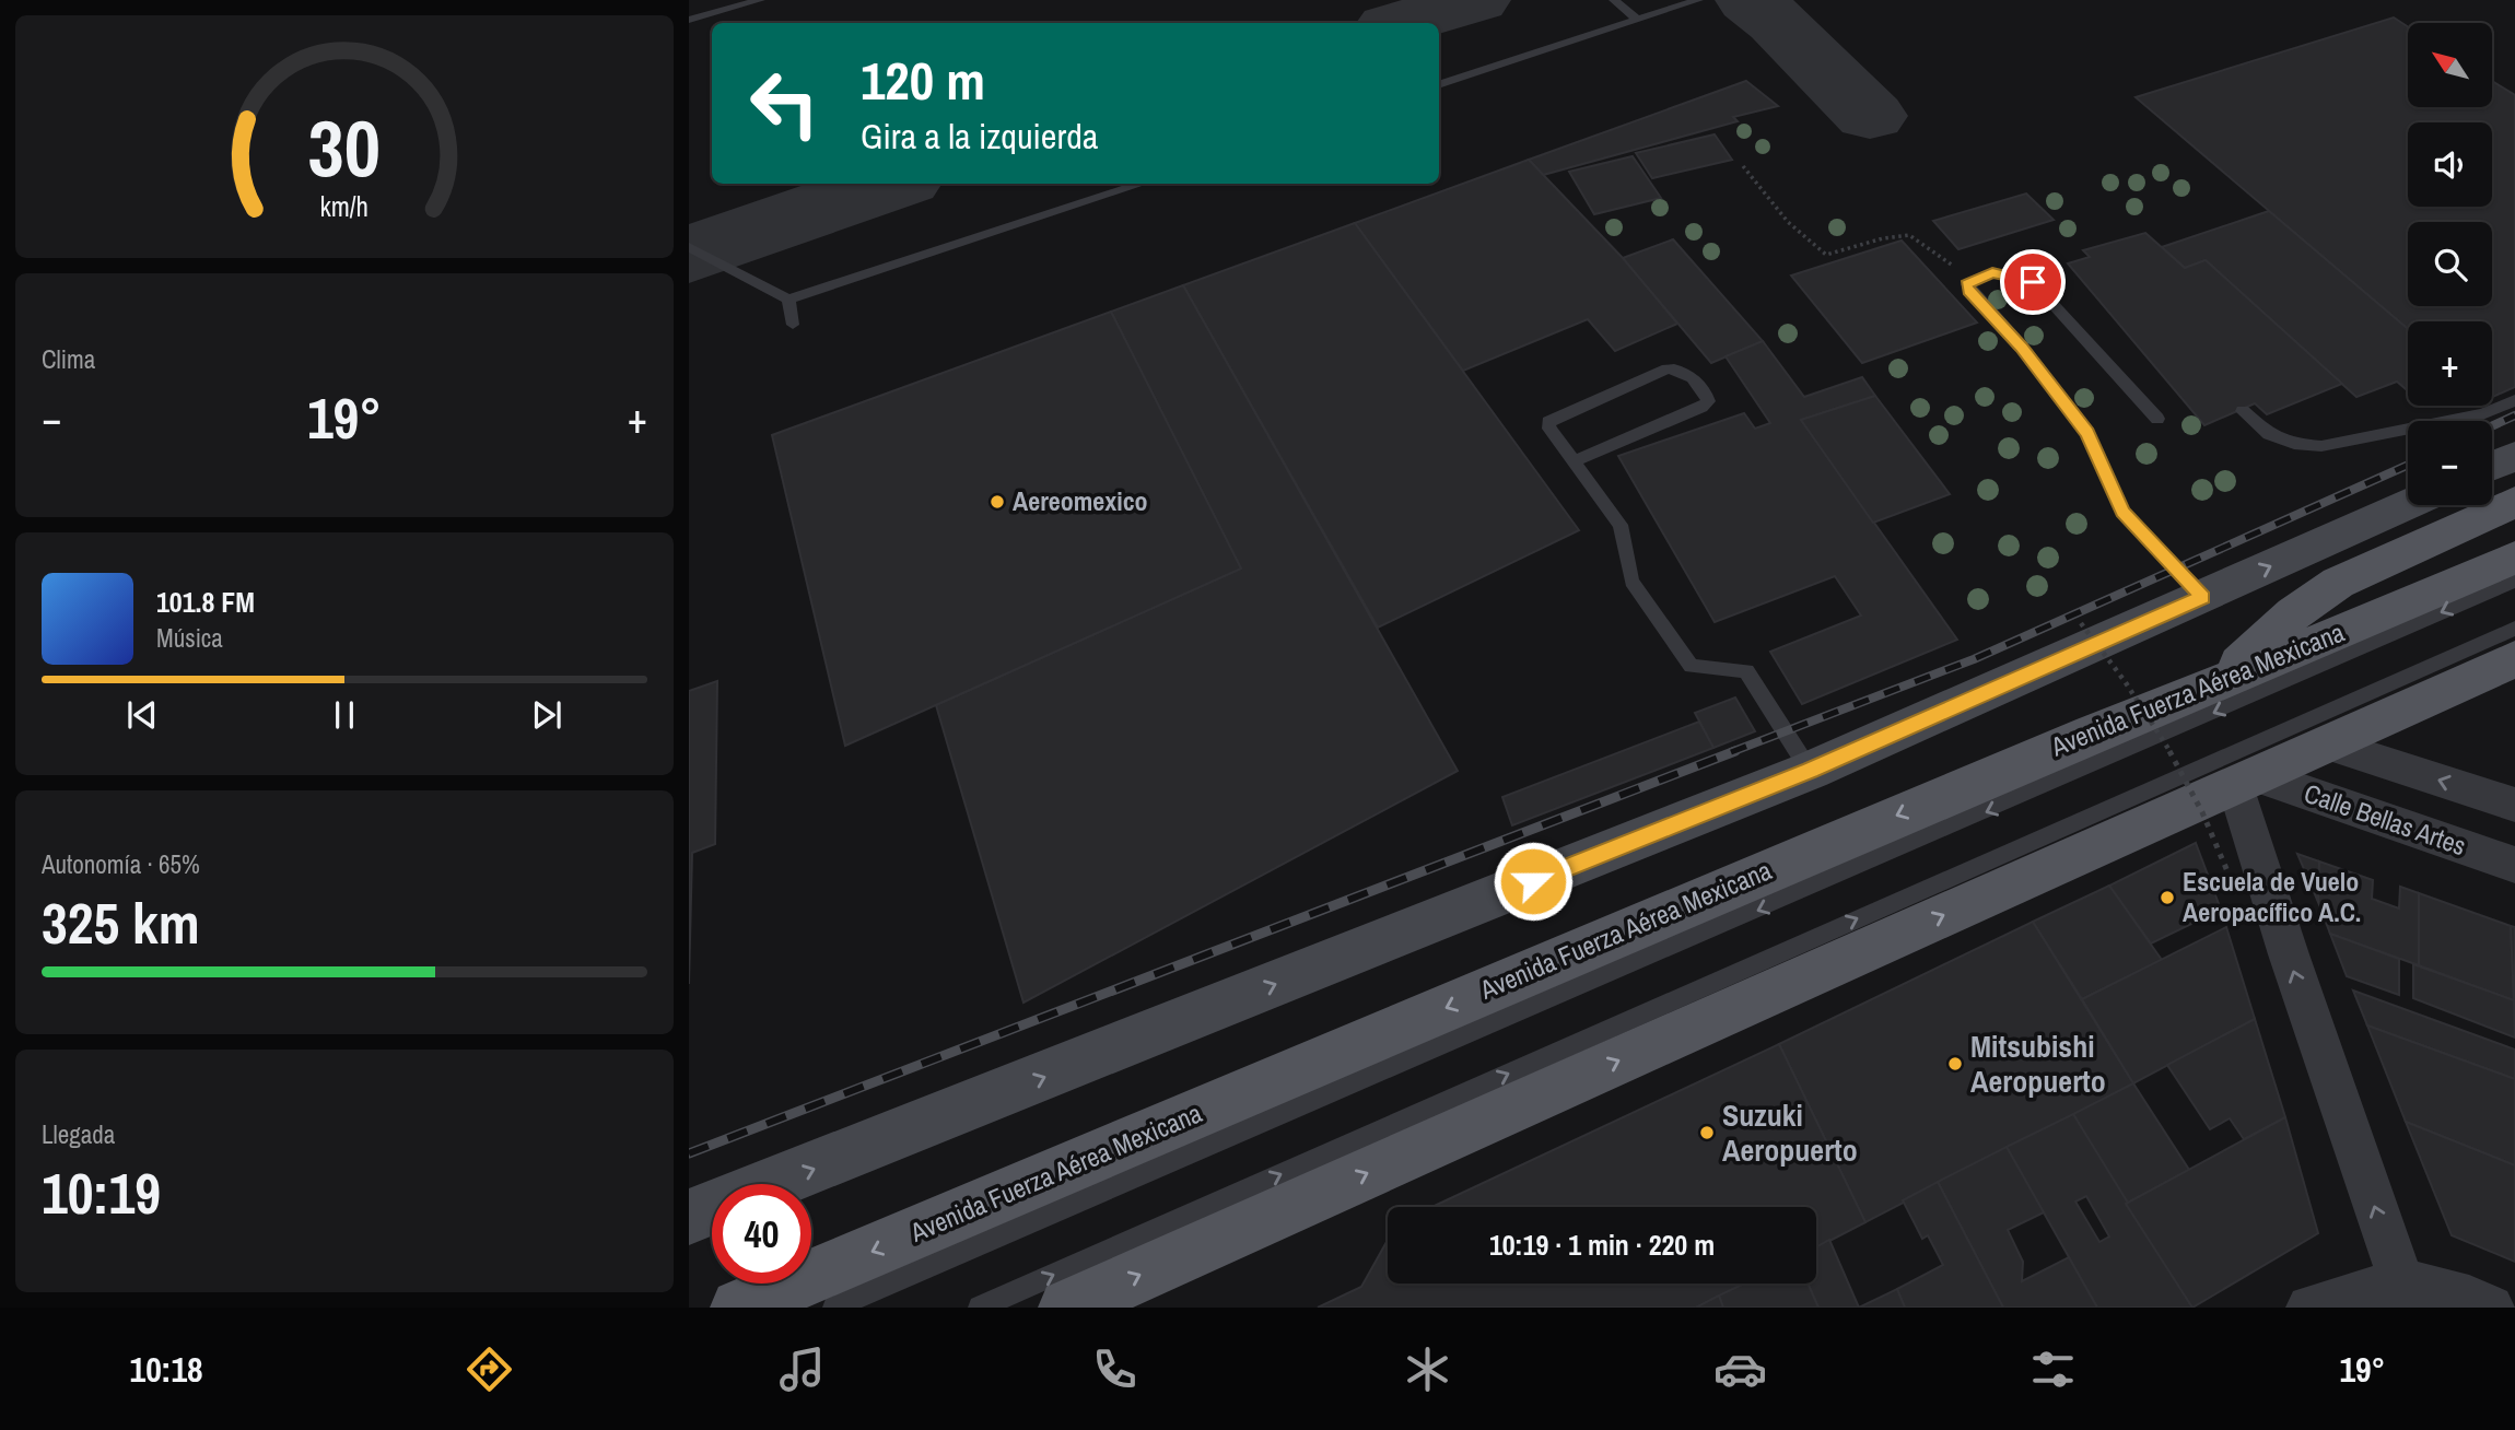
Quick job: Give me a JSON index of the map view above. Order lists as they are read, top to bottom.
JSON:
{
  "streets": {
    "main road": ["Avenida Fuerza Aérea Mexicana"],
    "street": ["Calle Bellas Artes"]
  },
  "places": [
    "Aereomexico",
    "Escuela de Vuelo Aeropacífico A.C.",
    "Mitsubishi Aeropuerto",
    "Suzuki Aeropuerto"
  ],
  "north": "top left",
  "page": {
    "map_buttons": ["+", "−"],
    "turn": ["120 m", "Gira a la izquierda"],
    "tile": [
      "Clima",
      ["Autonomía · 65%", "325 km"],
      ["Llegada", "10:19"]
    ],
    "heat": ["−", "19°", "+"],
    "song": ["101.8 FM", "Música"],
    "limit": "40",
    "trip": "10:19 · 1 min · 220 m",
    "tabs": ["10:18", "19°"],
    "gauge": ["30", "km/h"]
  }
}
